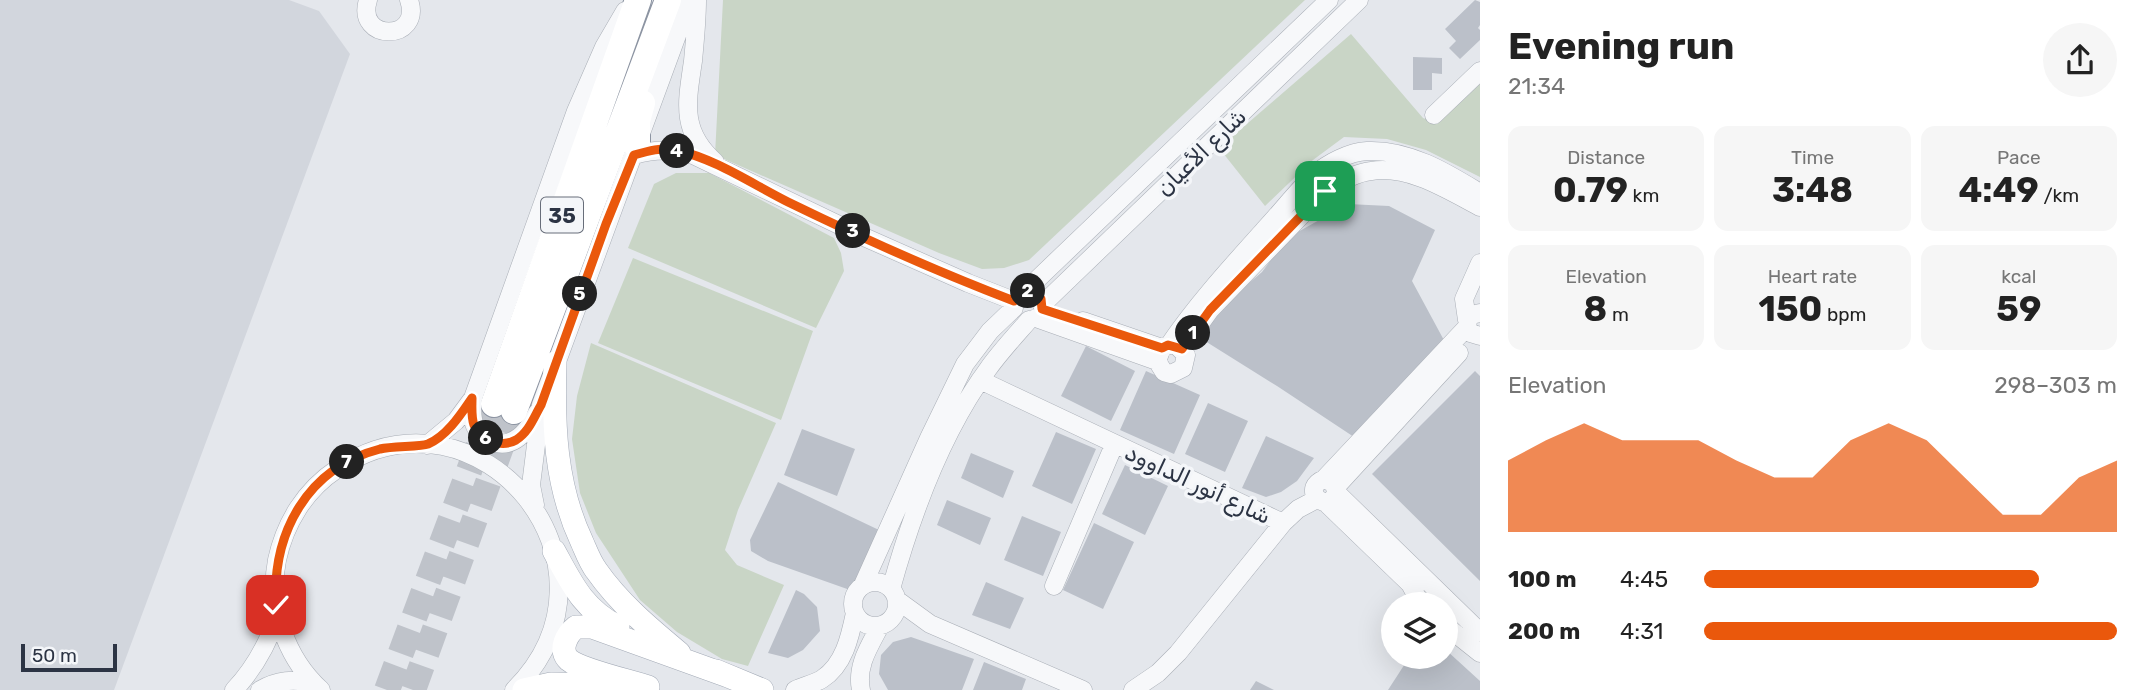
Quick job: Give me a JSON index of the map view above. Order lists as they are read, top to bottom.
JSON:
{
  "streets": {
    "highway": ["35"],
    "street": ["شارع الأعيان", "شارع أنور الداوود"]
  },
  "crossings": [
    ["شارع الأعيان", "شارع أنور الداوود"]
  ],
  "scale_bar": "50 m",
  "page": {
    "heading": ["Evening run", "21:34"],
    "stats": [
      ["Distance", "0.79 km"],
      ["Time", "3:48"],
      ["Pace", "4:49 /km"],
      ["Elevation", "8 m"],
      ["Heart rate", "150 bpm"],
      ["kcal", "59"]
    ],
    "pins": [
      "4",
      "3",
      "2",
      "5",
      "1",
      "6",
      "7"
    ],
    "chart": ["Elevation", "298–303 m"],
    "list": [
      {
        "name": "100 m",
        "note": "4:45"
      },
      {
        "name": "200 m",
        "note": "4:31"
      }
    ],
    "scale": "50 m"
  }
}
